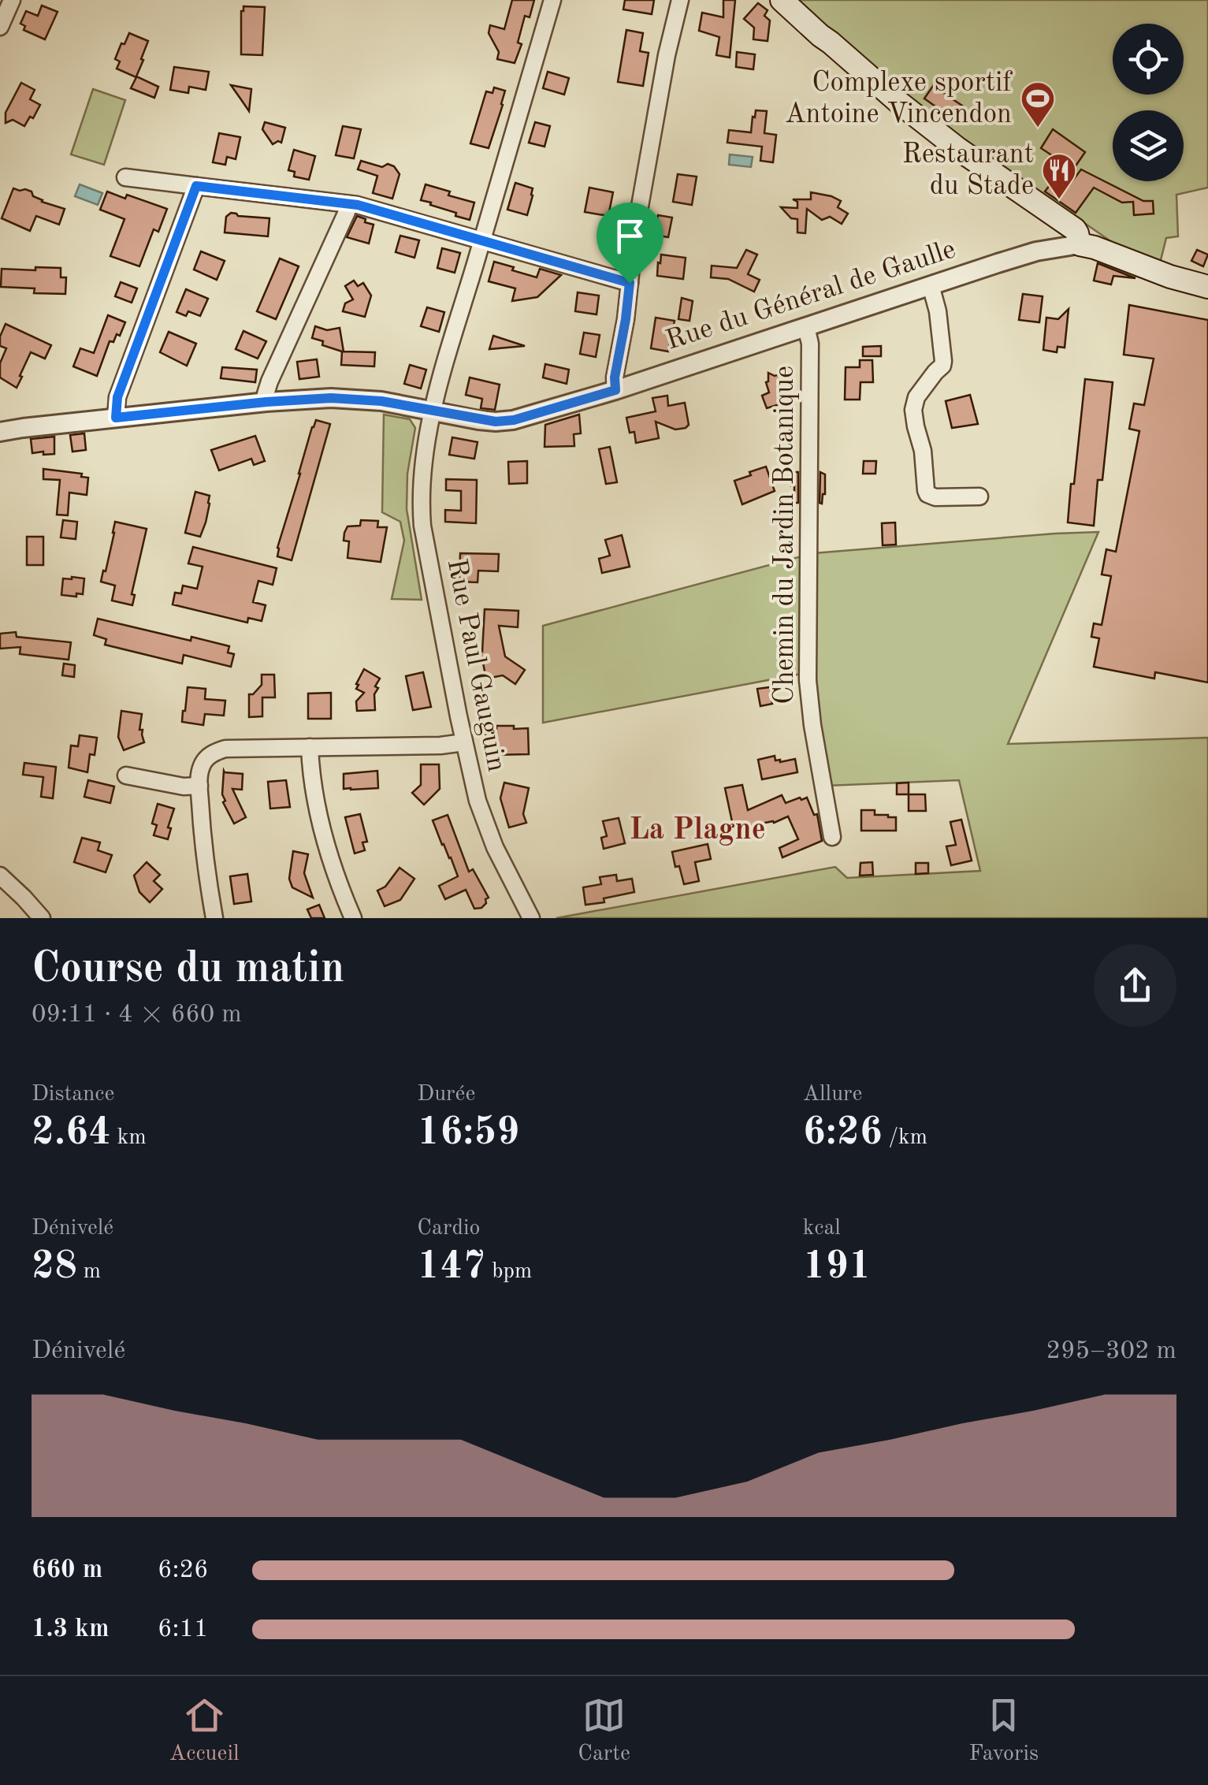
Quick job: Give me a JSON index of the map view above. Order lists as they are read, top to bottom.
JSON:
{
  "streets": {
    "street": ["Rue du Général de Gaulle", "Chemin du Jardin Botanique", "Rue Paul Gauguin"]
  },
  "crossings": [
    ["Rue du Général de Gaulle", "Chemin du Jardin Botanique"],
    ["Rue du Général de Gaulle", "Rue Paul Gauguin"]
  ],
  "districts": ["La Plagne"],
  "places": {
    "sports": ["Complexe sportif Antoine Vincendon"],
    "restaurant": ["Restaurant du Stade"]
  },
  "page": {
    "heading": ["Course du matin", "09:11 · 4 × 660 m"],
    "stats": [
      ["Distance", "2.64 km"],
      ["Durée", "16:59"],
      ["Allure", "6:26 /km"],
      ["Dénivelé", "28 m"],
      ["Cardio", "147 bpm"],
      ["kcal", "191"]
    ],
    "chart": ["Dénivelé", "295–302 m"],
    "list": [
      {
        "name": "660 m",
        "note": "6:26"
      },
      {
        "name": "1.3 km",
        "note": "6:11"
      }
    ],
    "tabs": ["Accueil", "Carte", "Favoris"]
  }
}
